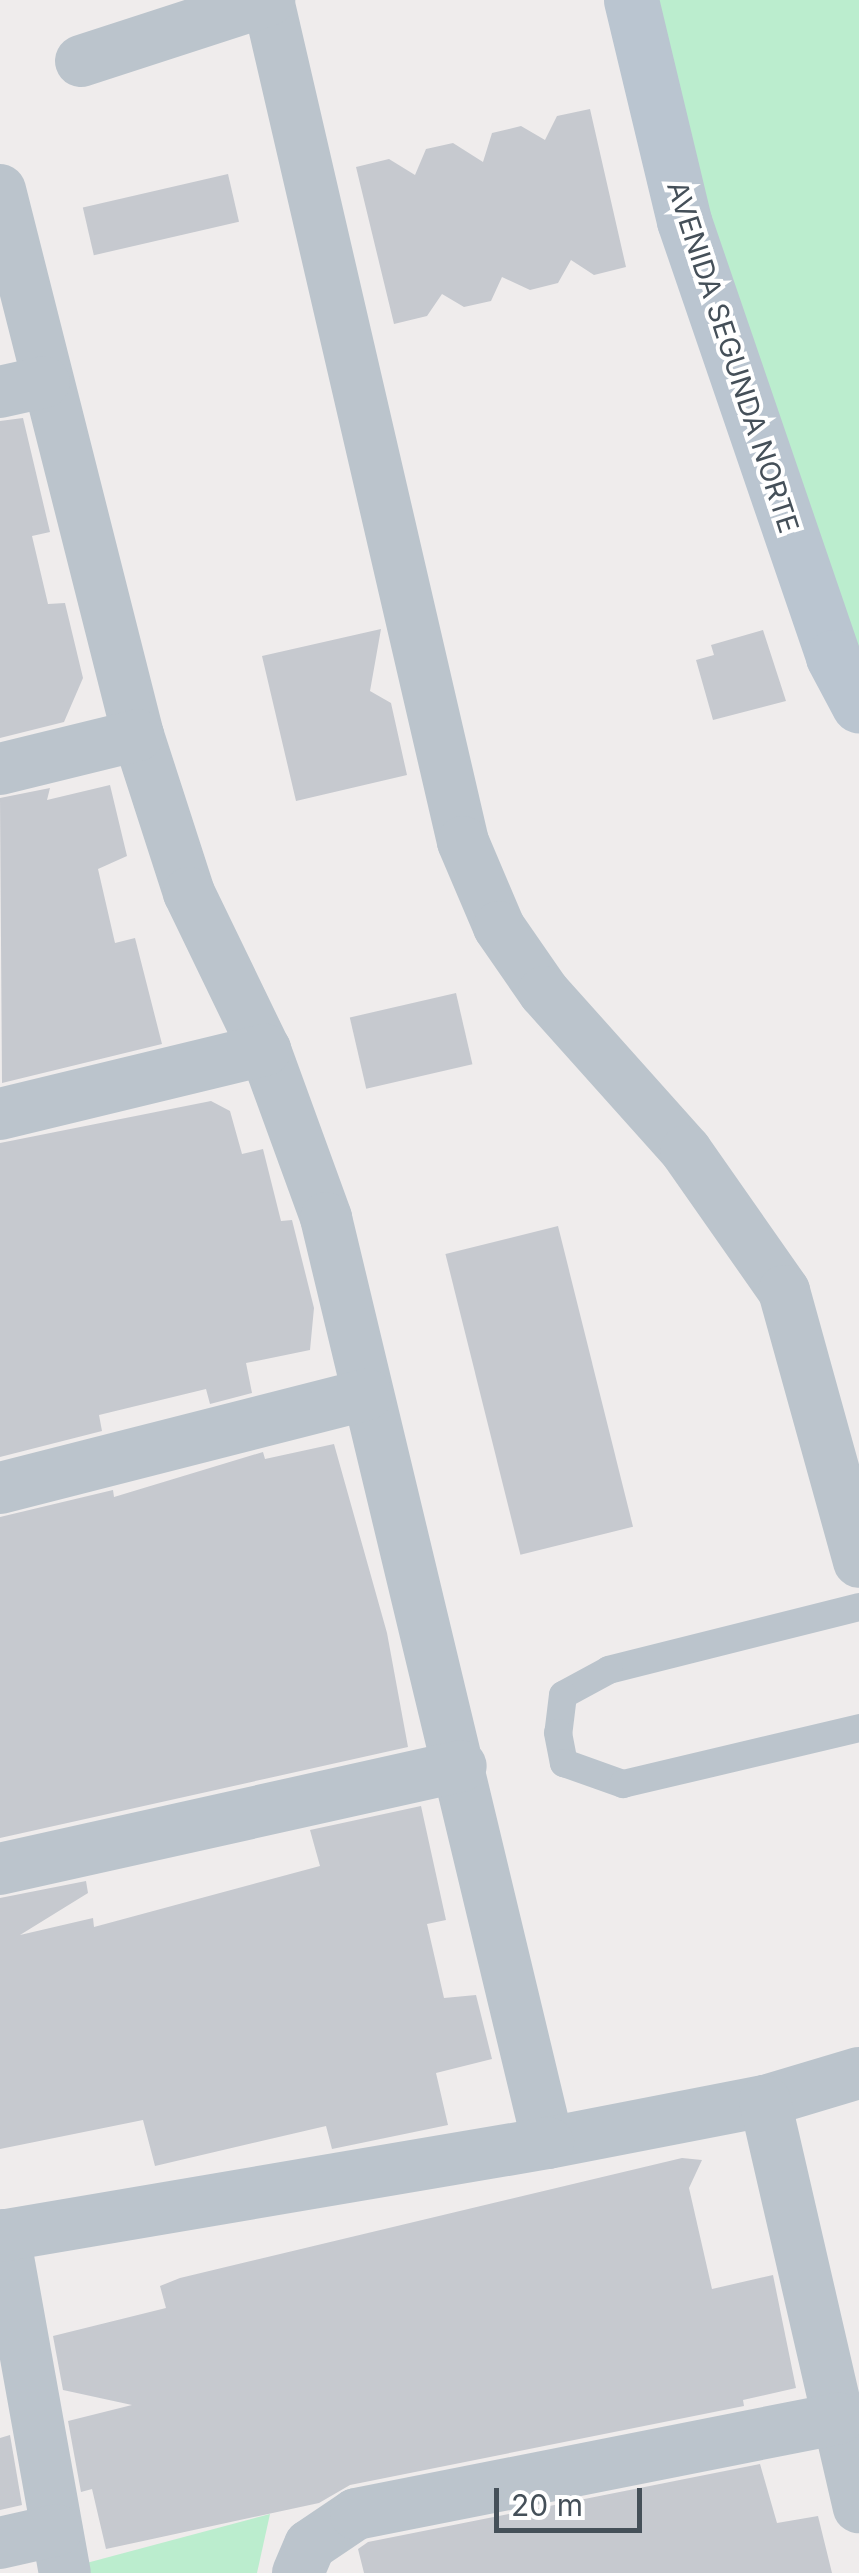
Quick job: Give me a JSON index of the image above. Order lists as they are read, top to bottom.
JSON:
{
  "streets": {
    "main road": ["AVENIDA SEGUNDA NORTE"]
  },
  "scale_bar": "20 m"
}
